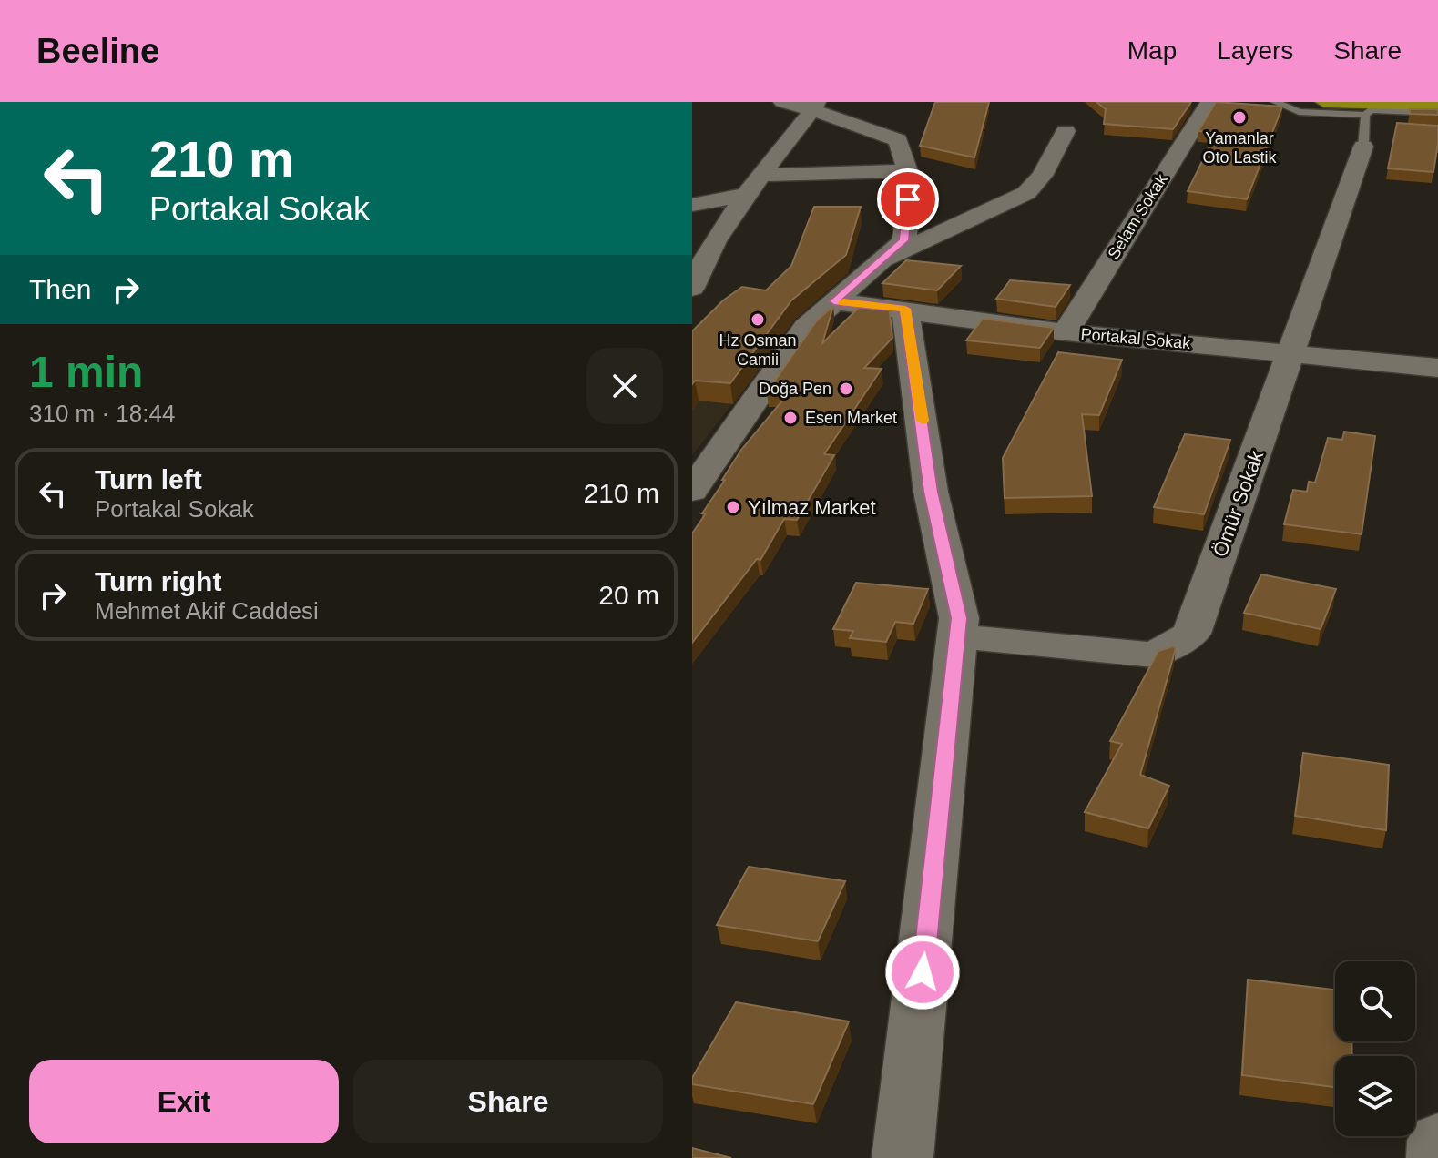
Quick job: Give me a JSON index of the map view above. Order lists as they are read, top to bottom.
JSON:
{
  "streets": {
    "street": ["Selam Sokak", "Portakal Sokak", "Ömür Sokak"]
  },
  "crossings": [
    ["Selam Sokak", "Portakal Sokak"],
    ["Portakal Sokak", "Ömür Sokak"]
  ],
  "places": [
    "Yamanlar Oto Lastik",
    "Hz Osman Camii",
    "Doğa Pen",
    "Esen Market",
    "Yılmaz Market"
  ],
  "page": {
    "header": "Beeline",
    "nav": ["Map", "Layers", "Share"],
    "turn": ["210 m", "Portakal Sokak"],
    "then": "Then",
    "heading": ["1 min", "310 m · 18:44"],
    "list": [
      {
        "name": "Turn left",
        "note": "Portakal Sokak",
        "value": "210 m"
      },
      {
        "name": "Turn right",
        "note": "Mehmet Akif Caddesi",
        "value": "20 m"
      }
    ],
    "buttons": ["Exit", "Share"]
  }
}
